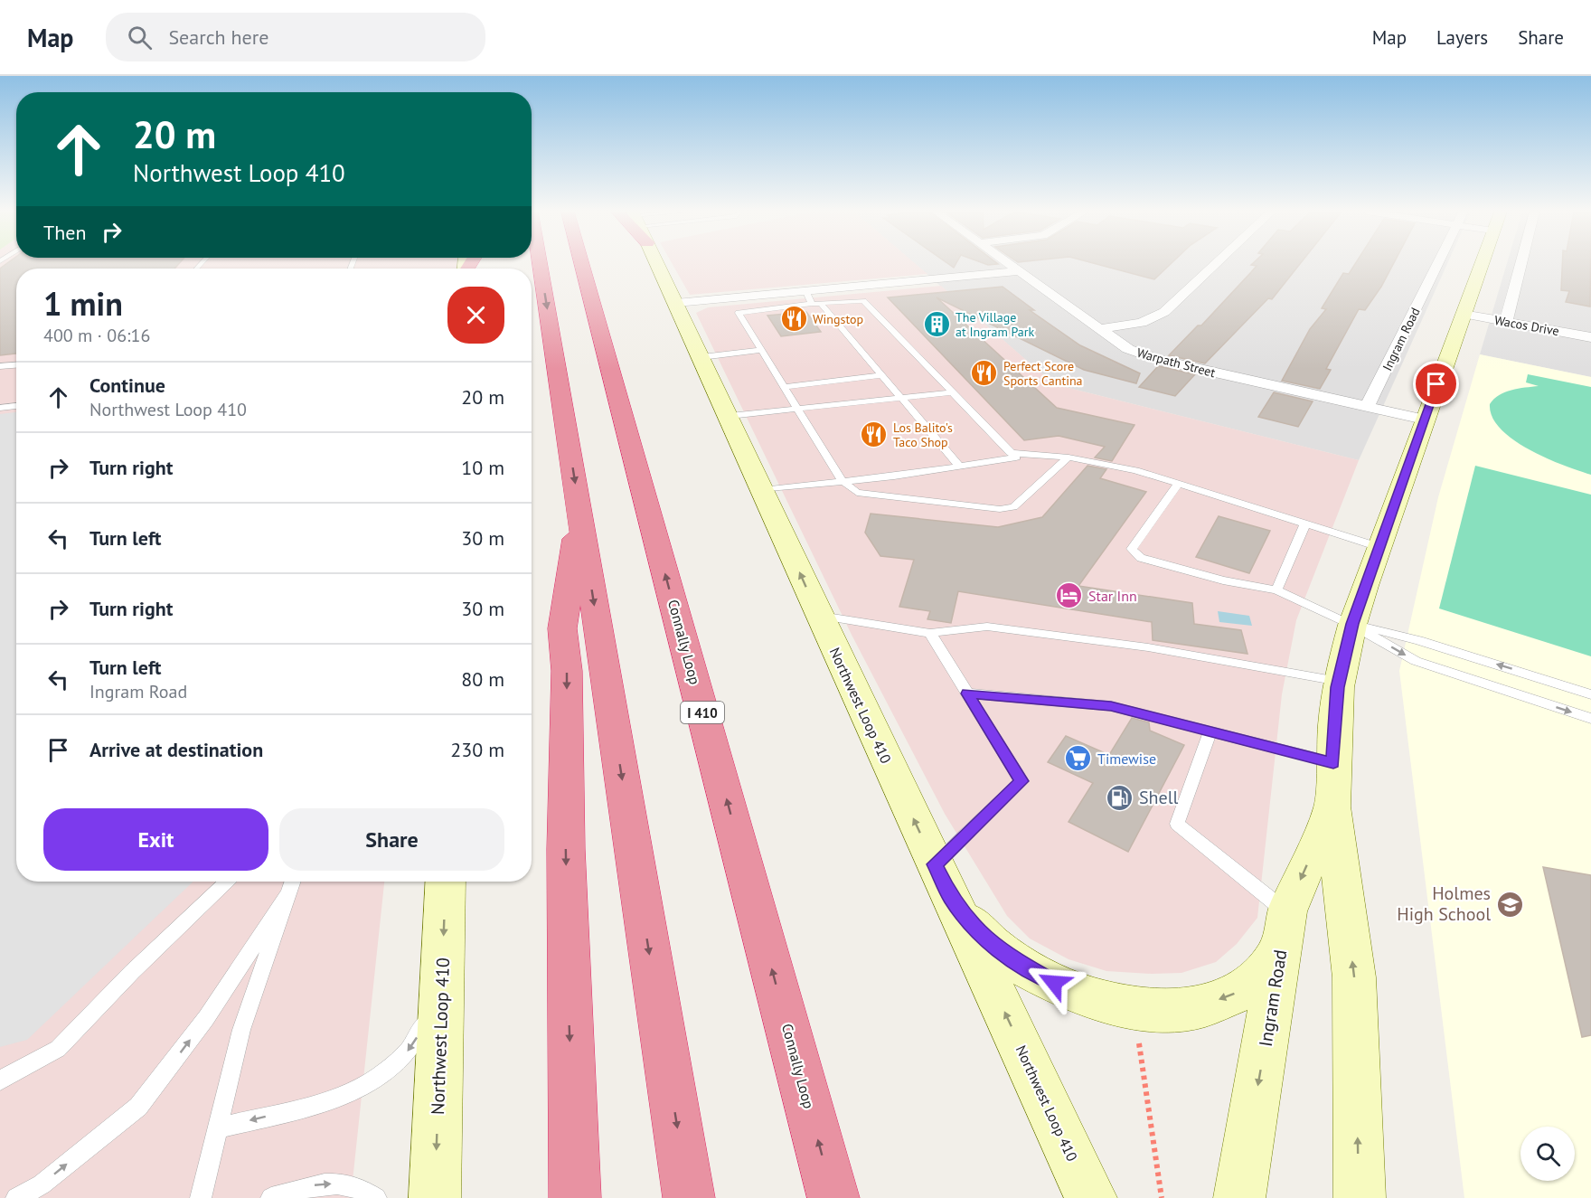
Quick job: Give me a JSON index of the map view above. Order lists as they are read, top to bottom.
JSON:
{
  "streets": {
    "highway": ["Connally Loop", "I 410"],
    "main road": ["Ingram Road", "Northwest Loop 410"],
    "street": ["Wacos Drive", "Warpath Street"]
  },
  "crossings": [
    ["Wacos Drive", "Ingram Road"],
    ["Ingram Road", "Warpath Street"]
  ],
  "places": {
    "restaurant": ["Wingstop", "Perfect Score Sports Cantina", "Los Balito's Taco Shop"],
    "building": ["The Village at Ingram Park"],
    "hotel": ["Star Inn"],
    "supermarket": ["Timewise"],
    "fuel station": ["Shell"],
    "school or university": ["Holmes High School"]
  },
  "page": {
    "header": "Map",
    "search": "Search here",
    "nav": ["Map", "Layers", "Share"],
    "turn": ["20 m", "Northwest Loop 410"],
    "then": "Then",
    "heading": ["1 min", "400 m · 06:16"],
    "list": [
      {
        "name": "Continue",
        "note": "Northwest Loop 410",
        "value": "20 m"
      },
      {
        "name": "Turn right",
        "value": "10 m"
      },
      {
        "name": "Turn left",
        "value": "30 m"
      },
      {
        "name": "Turn right",
        "value": "30 m"
      },
      {
        "name": "Turn left",
        "note": "Ingram Road",
        "value": "80 m"
      },
      {
        "name": "Arrive at destination",
        "value": "230 m"
      }
    ],
    "buttons": ["Exit", "Share"]
  }
}
